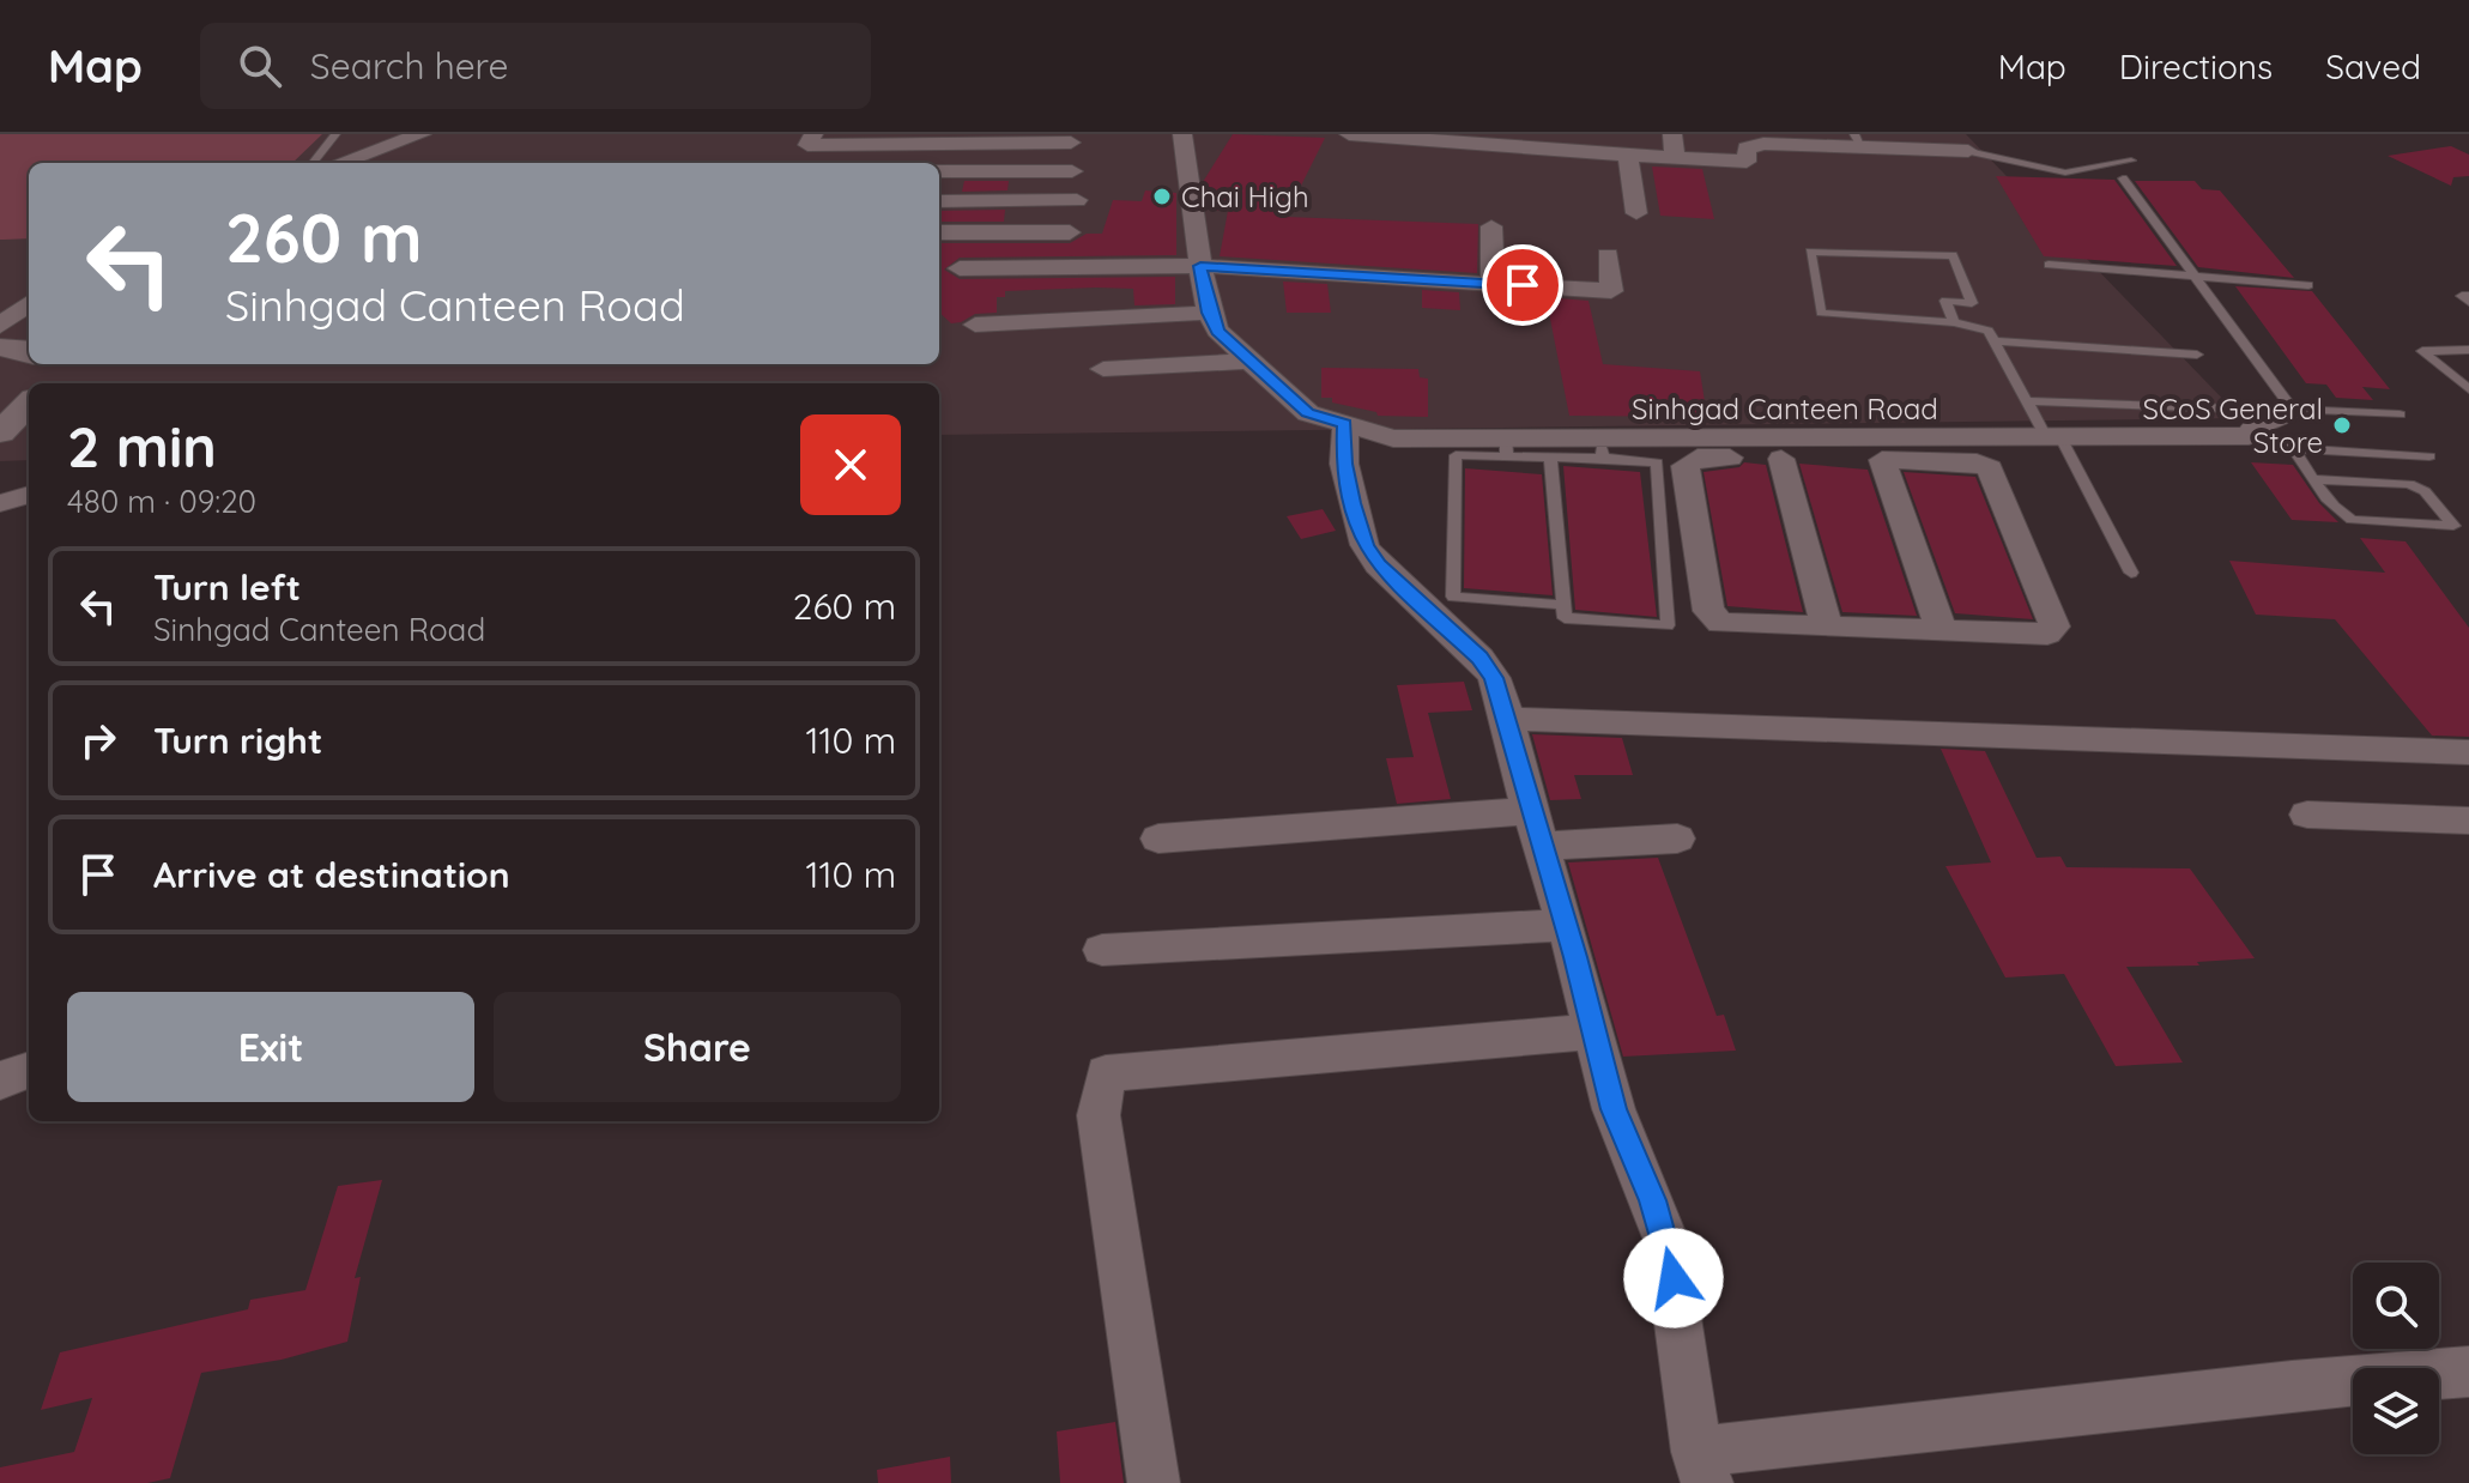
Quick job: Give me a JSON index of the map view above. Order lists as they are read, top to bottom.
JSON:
{
  "streets": {
    "street": ["Sinhgad Canteen Road"]
  },
  "places": ["Chai High", "SCoS General Store"],
  "page": {
    "header": "Map",
    "search": "Search here",
    "nav": ["Map", "Directions", "Saved"],
    "turn": ["260 m", "Sinhgad Canteen Road"],
    "heading": ["2 min", "480 m · 09:20"],
    "list": [
      {
        "name": "Turn left",
        "note": "Sinhgad Canteen Road",
        "value": "260 m"
      },
      {
        "name": "Turn right",
        "value": "110 m"
      },
      {
        "name": "Arrive at destination",
        "value": "110 m"
      }
    ],
    "buttons": ["Exit", "Share"]
  }
}
